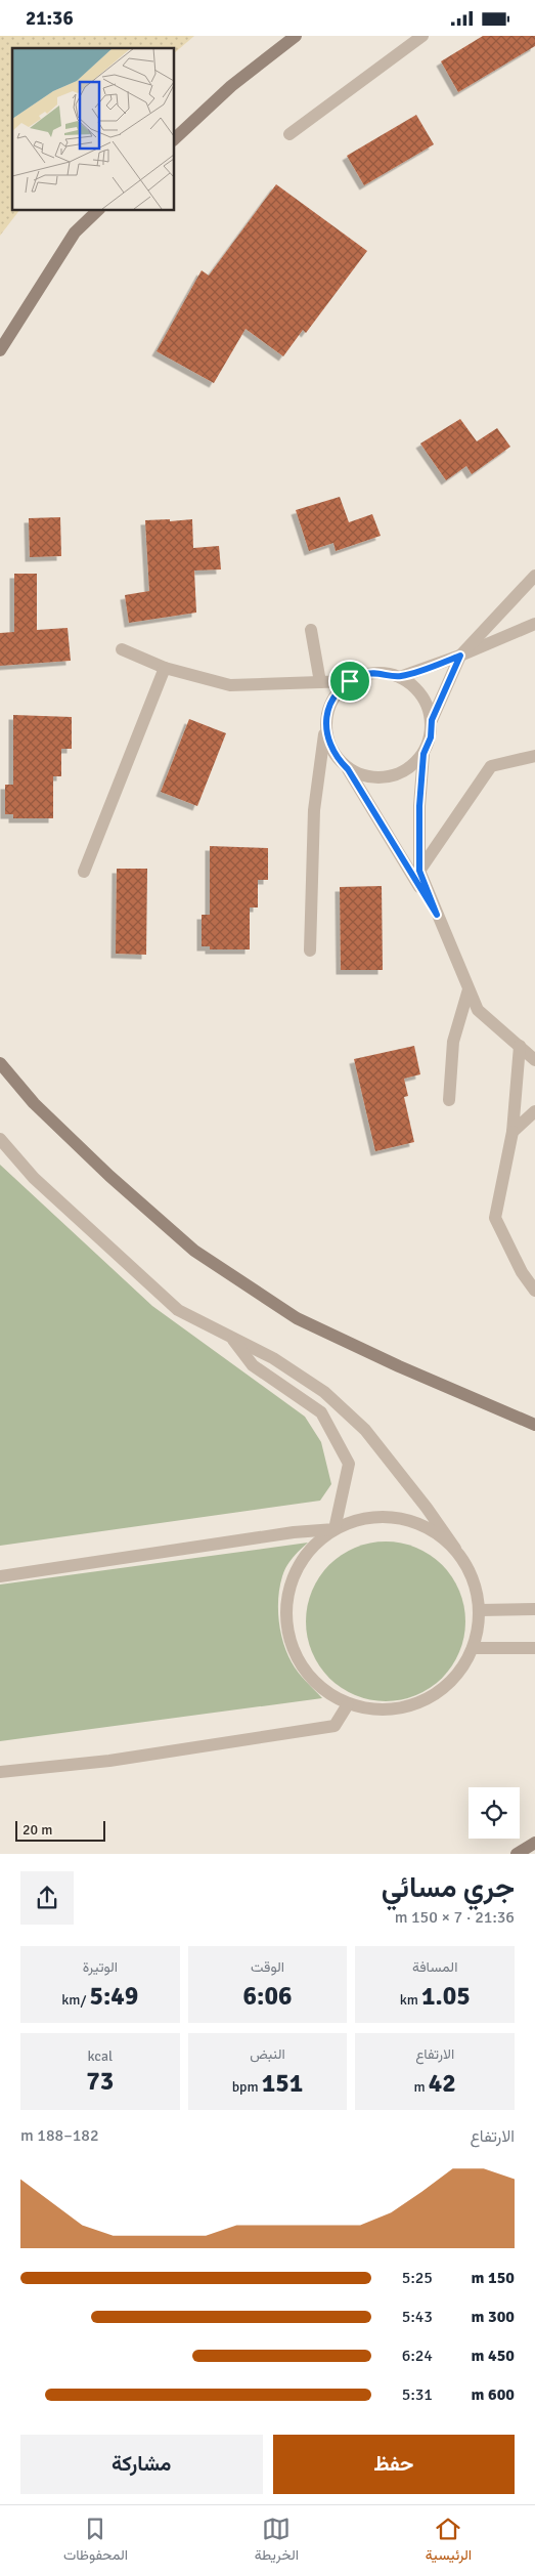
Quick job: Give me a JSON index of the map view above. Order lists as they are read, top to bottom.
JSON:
{
  "scale_bar": "20 m",
  "page": {
    "status": "21:36",
    "scale": "20 m",
    "heading": ["جري مسائي", "21:36 · 7 × 150 m"],
    "stats": [
      ["المسافة", "1.05 km"],
      ["الوقت", "6:06"],
      ["الوتيرة", "5:49 /km"],
      ["الارتفاع", "42 m"],
      ["النبض", "151 bpm"],
      ["kcal", "73"]
    ],
    "chart": ["الارتفاع", "182–188 m"],
    "list": [
      {
        "name": "150 m",
        "note": "5:25"
      },
      {
        "name": "300 m",
        "note": "5:43"
      },
      {
        "name": "450 m",
        "note": "6:24"
      },
      {
        "name": "600 m",
        "note": "5:31"
      }
    ],
    "buttons": ["حفظ", "مشاركة"],
    "tabs": ["الرئيسية", "الخريطة", "المحفوظات"]
  }
}
